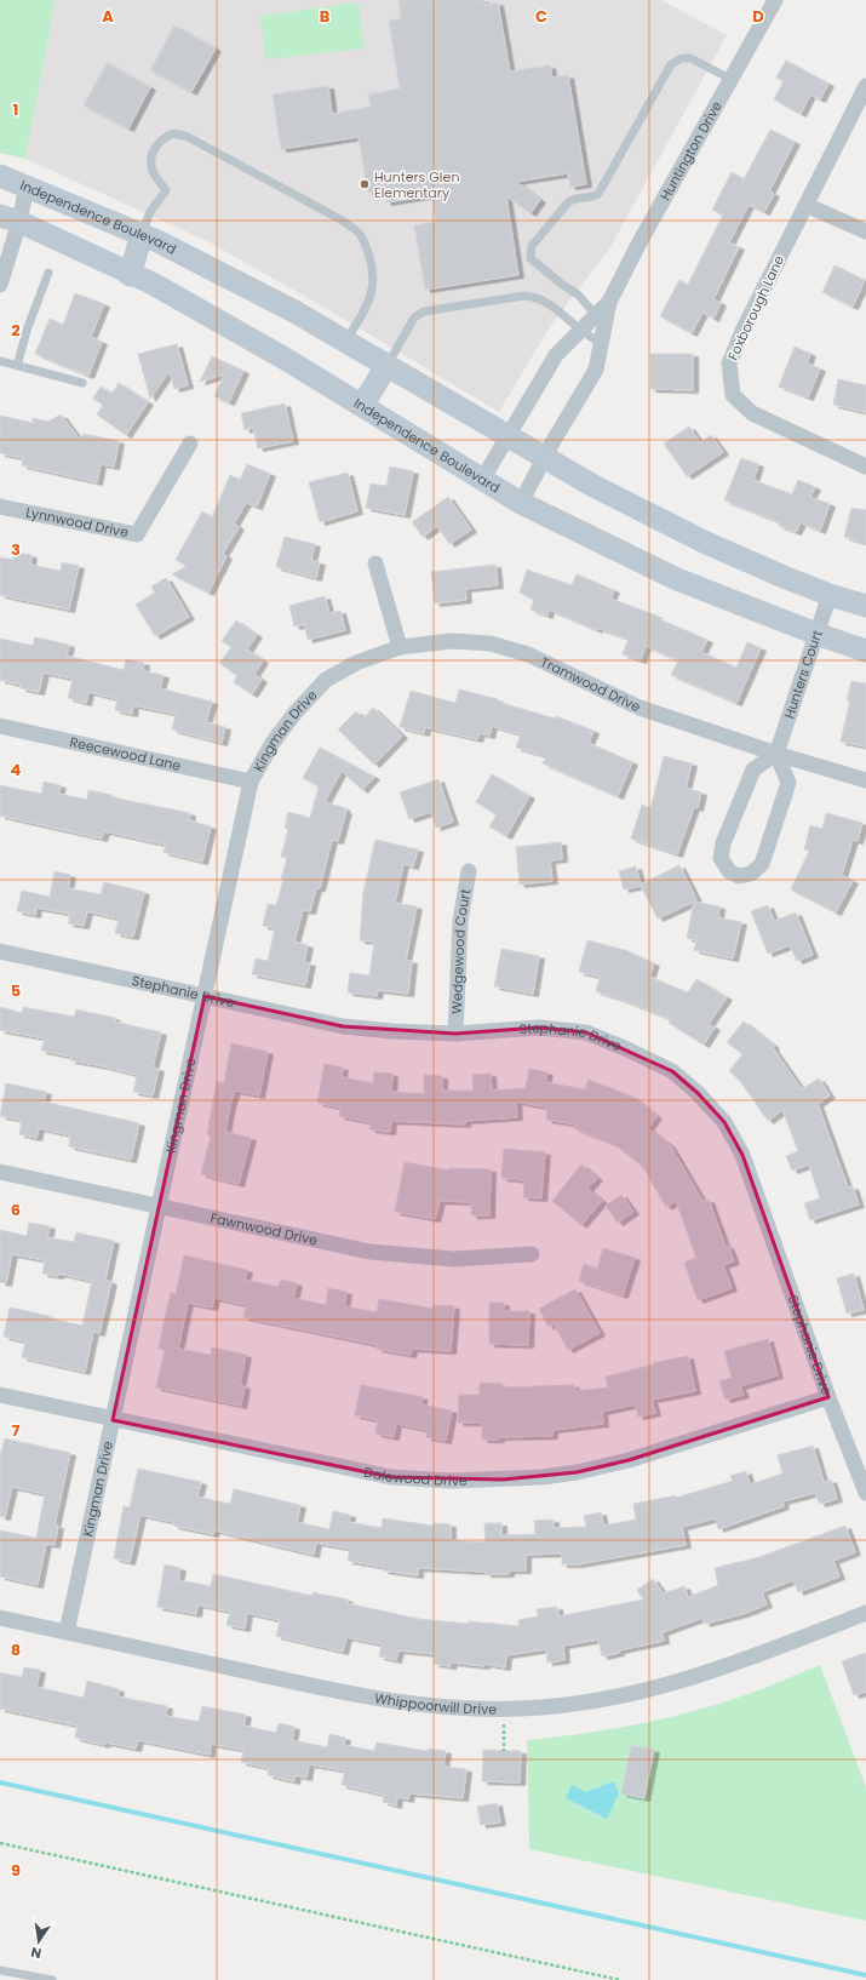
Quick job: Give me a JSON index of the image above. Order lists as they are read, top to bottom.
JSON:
{
  "streets": {
    "main road": ["Independence Boulevard"],
    "street": [
      "Huntington Drive",
      "Foxborough Lane",
      "Lynnwood Drive",
      "Hunters Court",
      "Tramwood Drive",
      "Kingman Drive",
      "Reecewood Lane",
      "Wedgewood Court",
      "Stephanie Drive",
      "Fawnwood Drive",
      "Dalewood Drive",
      "Whippoorwill Drive"
    ]
  },
  "crossings": [
    ["Huntington Drive", "Independence Boulevard"],
    ["Independence Boulevard", "Hunters Court"],
    ["Hunters Court", "Tramwood Drive"],
    ["Tramwood Drive", "Kingman Drive"],
    ["Kingman Drive", "Reecewood Lane"],
    ["Kingman Drive", "Stephanie Drive"],
    ["Kingman Drive", "Fawnwood Drive"],
    ["Kingman Drive", "Dalewood Drive"],
    ["Kingman Drive", "Whippoorwill Drive"],
    ["Wedgewood Court", "Stephanie Drive"],
    ["Stephanie Drive", "Dalewood Drive"]
  ],
  "places": ["Hunters Glen Elementary"],
  "north": "bottom",
  "grid": {
    "columns": [
      "A",
      "B",
      "C",
      "D"
    ],
    "rows": [
      "1",
      "2",
      "3",
      "4",
      "5",
      "6",
      "7",
      "8",
      "9"
    ]
  }
}
